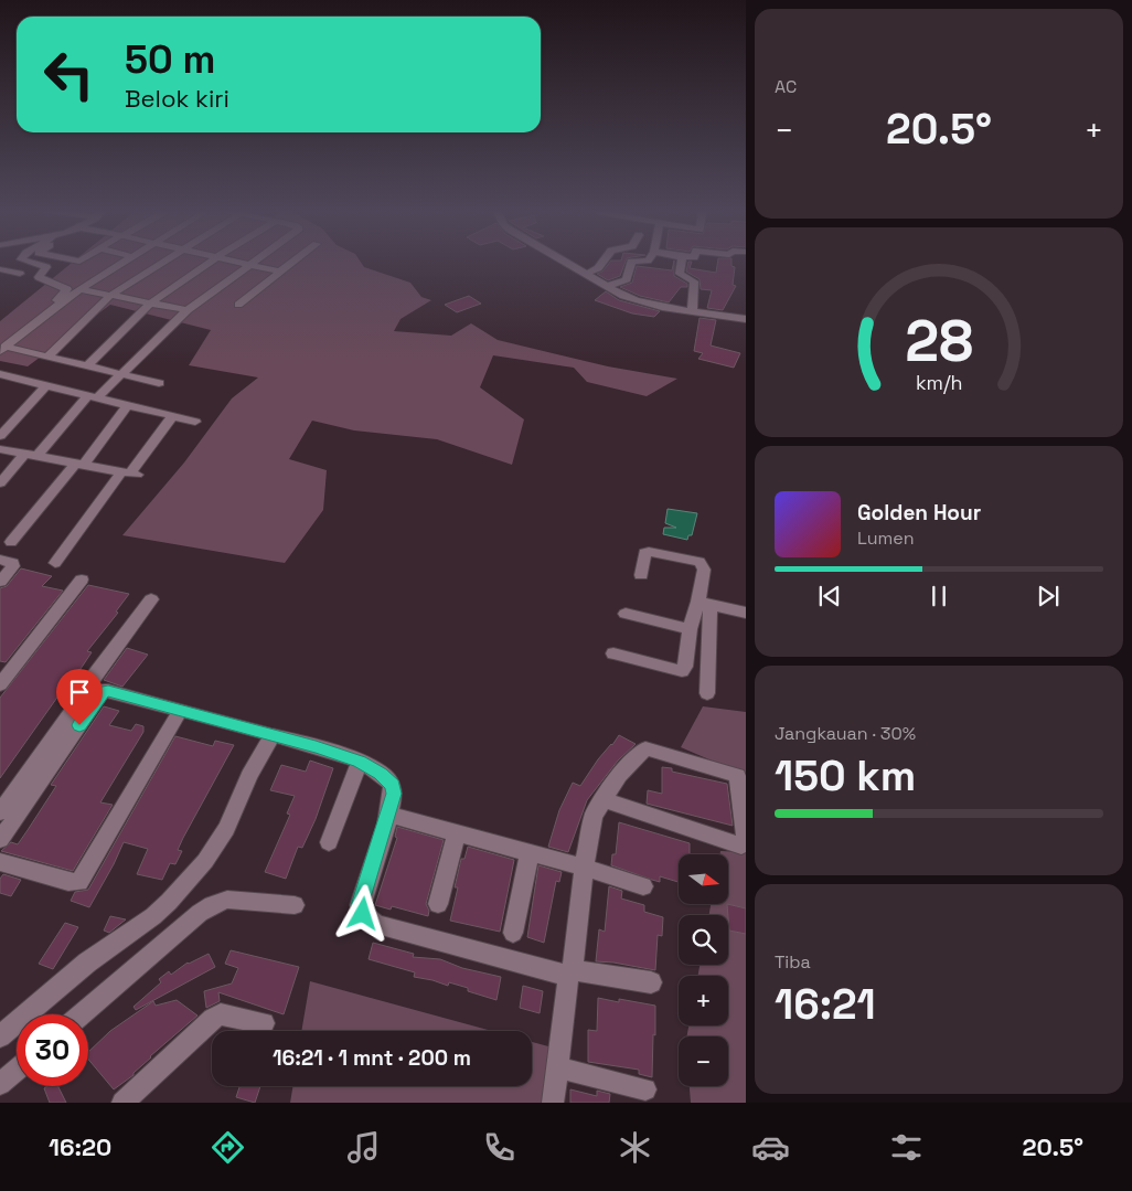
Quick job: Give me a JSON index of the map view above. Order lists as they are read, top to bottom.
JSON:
{
  "north": "right",
  "page": {
    "tile": [
      "AC",
      ["Jangkauan · 30%", "150 km"],
      ["Tiba", "16:21"]
    ],
    "turn": ["50 m", "Belok kiri"],
    "heat": ["−", "20.5°", "+"],
    "song": ["Golden Hour", "Lumen"],
    "map_buttons": ["+", "−"],
    "limit": "30",
    "trip": "16:21 · 1 mnt · 200 m",
    "tabs": ["16:20", "20.5°"],
    "gauge": ["28", "km/h"]
  }
}
